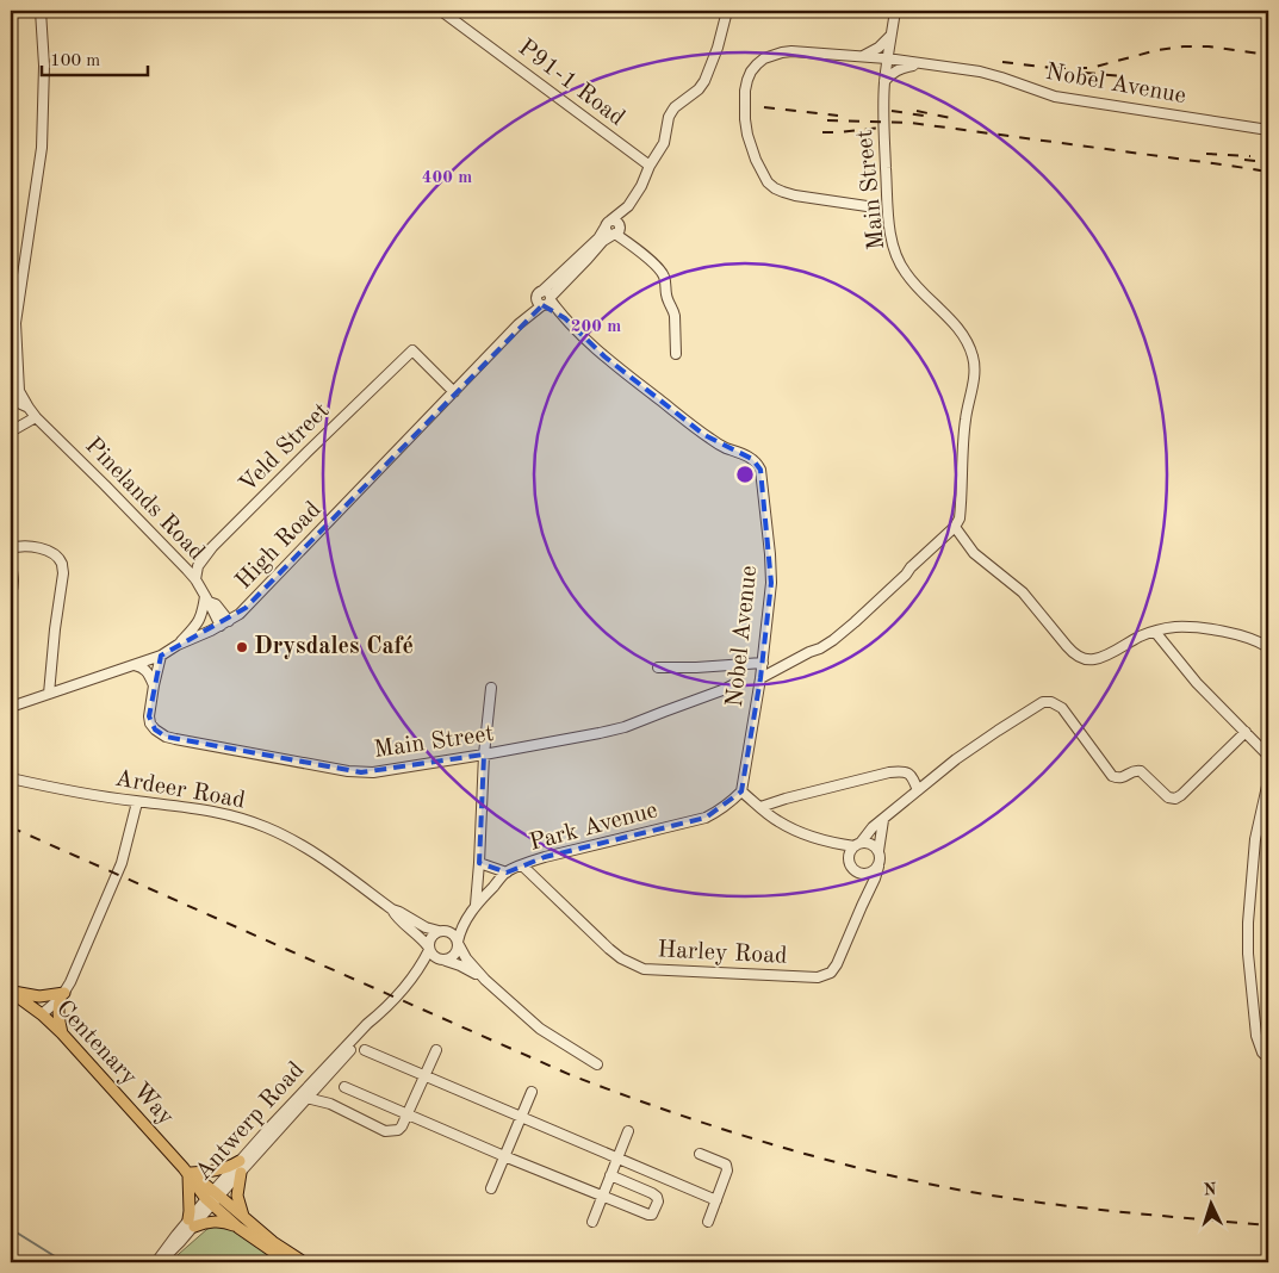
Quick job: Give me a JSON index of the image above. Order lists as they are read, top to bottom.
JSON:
{
  "streets": {
    "main road": ["Centenary Way"],
    "street": [
      "P91-1 Road",
      "Nobel Avenue",
      "Main Street",
      "Veld Street",
      "Pinelands Road",
      "High Road",
      "Ardeer Road",
      "Park Avenue",
      "Harley Road",
      "Antwerp Road"
    ]
  },
  "crossings": [
    ["P91-1 Road", "High Road"],
    ["Nobel Avenue", "Main Street"],
    ["Nobel Avenue", "High Road"],
    ["Nobel Avenue", "Park Avenue"],
    ["Veld Street", "Pinelands Road"],
    ["Veld Street", "High Road"],
    ["Pinelands Road", "High Road"],
    ["Ardeer Road", "Park Avenue"],
    ["Ardeer Road", "Antwerp Road"],
    ["Park Avenue", "Harley Road"],
    ["Park Avenue", "Antwerp Road"],
    ["Centenary Way", "Antwerp Road"]
  ],
  "places": ["Drysdales Café"],
  "scale_bar": "100 m",
  "north": "top",
  "rings": ["400 m", "200 m"]
}
